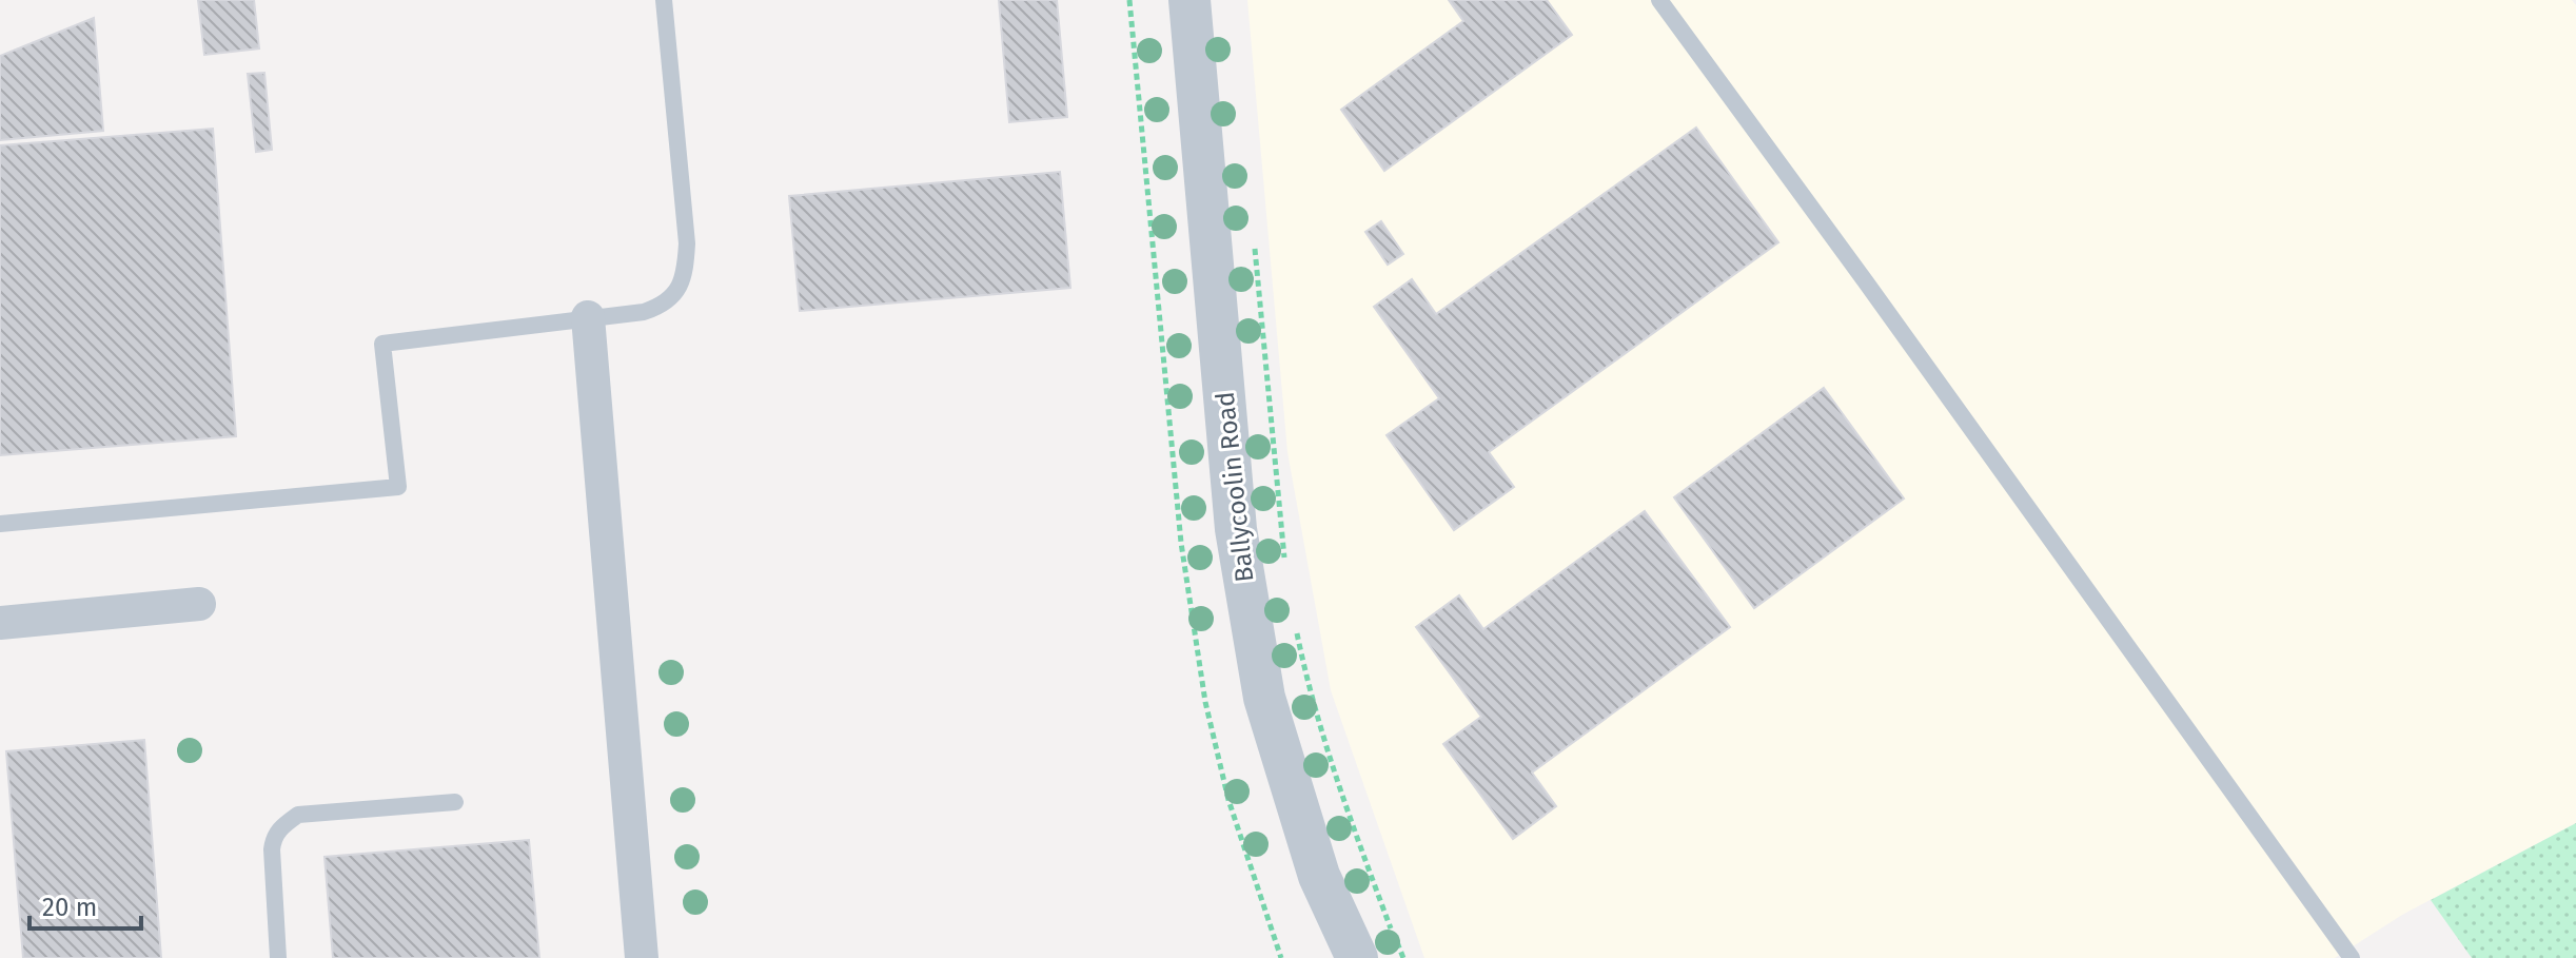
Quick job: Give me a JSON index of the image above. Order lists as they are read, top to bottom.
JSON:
{
  "streets": {
    "street": ["Ballycoolin Road"]
  },
  "scale_bar": "20 m"
}
